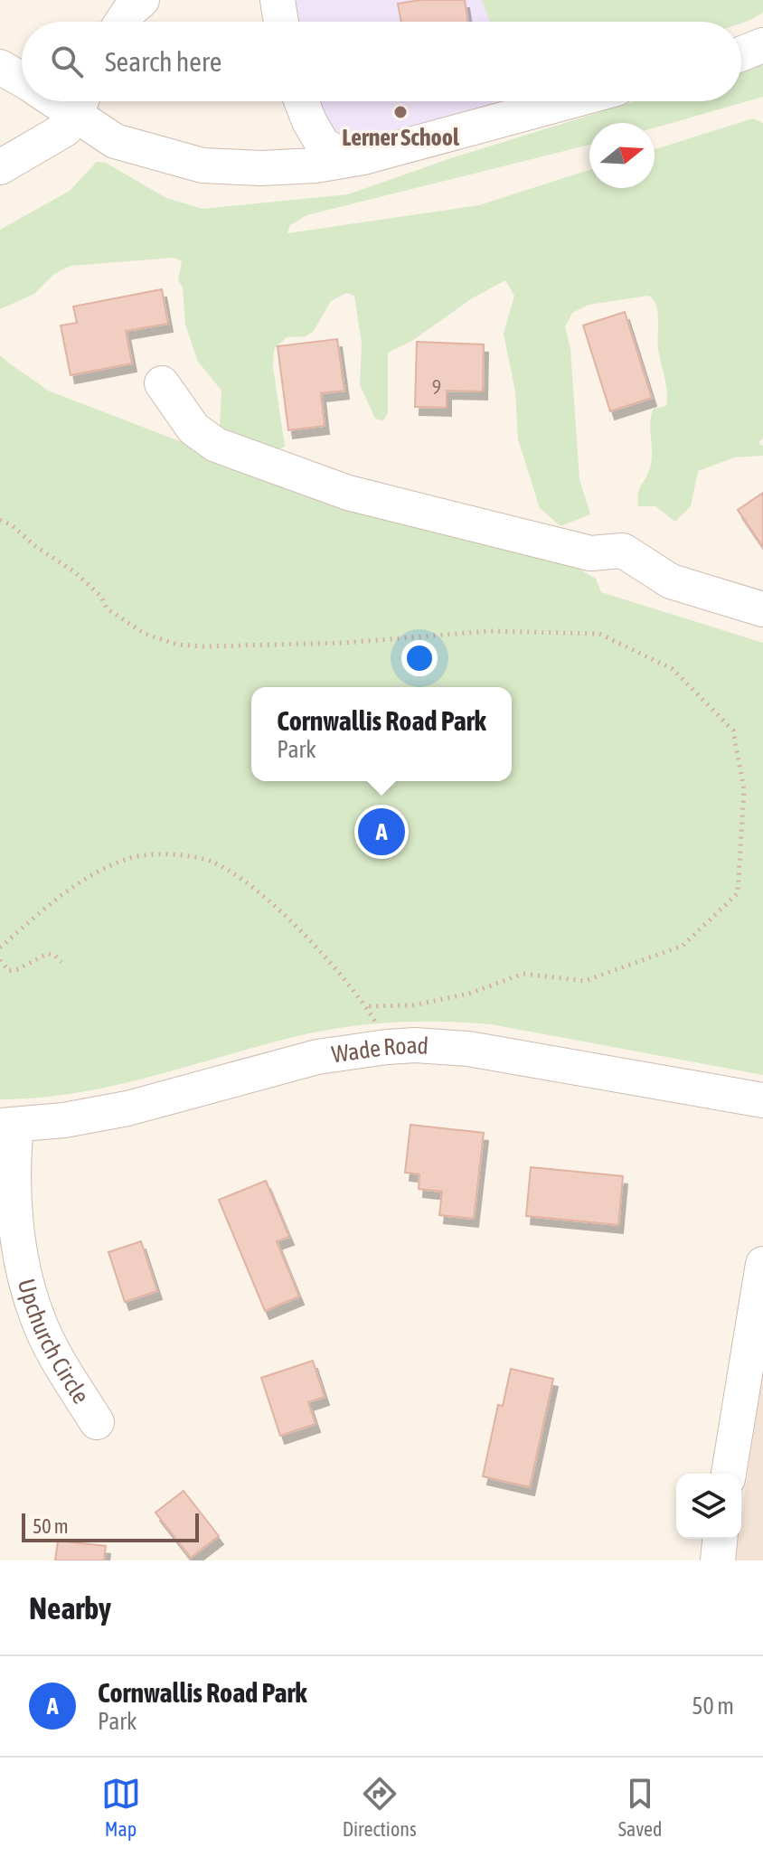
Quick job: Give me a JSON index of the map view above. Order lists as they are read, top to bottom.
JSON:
{
  "streets": {
    "street": ["Wade Road", "Upchurch Circle"]
  },
  "crossings": [
    ["Wade Road", "Upchurch Circle"]
  ],
  "places": ["Lerner School"],
  "house_numbers": ["9"],
  "scale_bar": "50 m",
  "north": "right",
  "page": {
    "search": "Search here",
    "popup": ["Cornwallis Road Park", "Park"],
    "pins": "A",
    "scale": "50 m",
    "heading": "Nearby",
    "list": [
      {
        "mark": "A",
        "name": "Cornwallis Road Park",
        "note": "Park",
        "value": "50 m"
      }
    ],
    "nav": ["Map", "Directions", "Saved"]
  }
}
